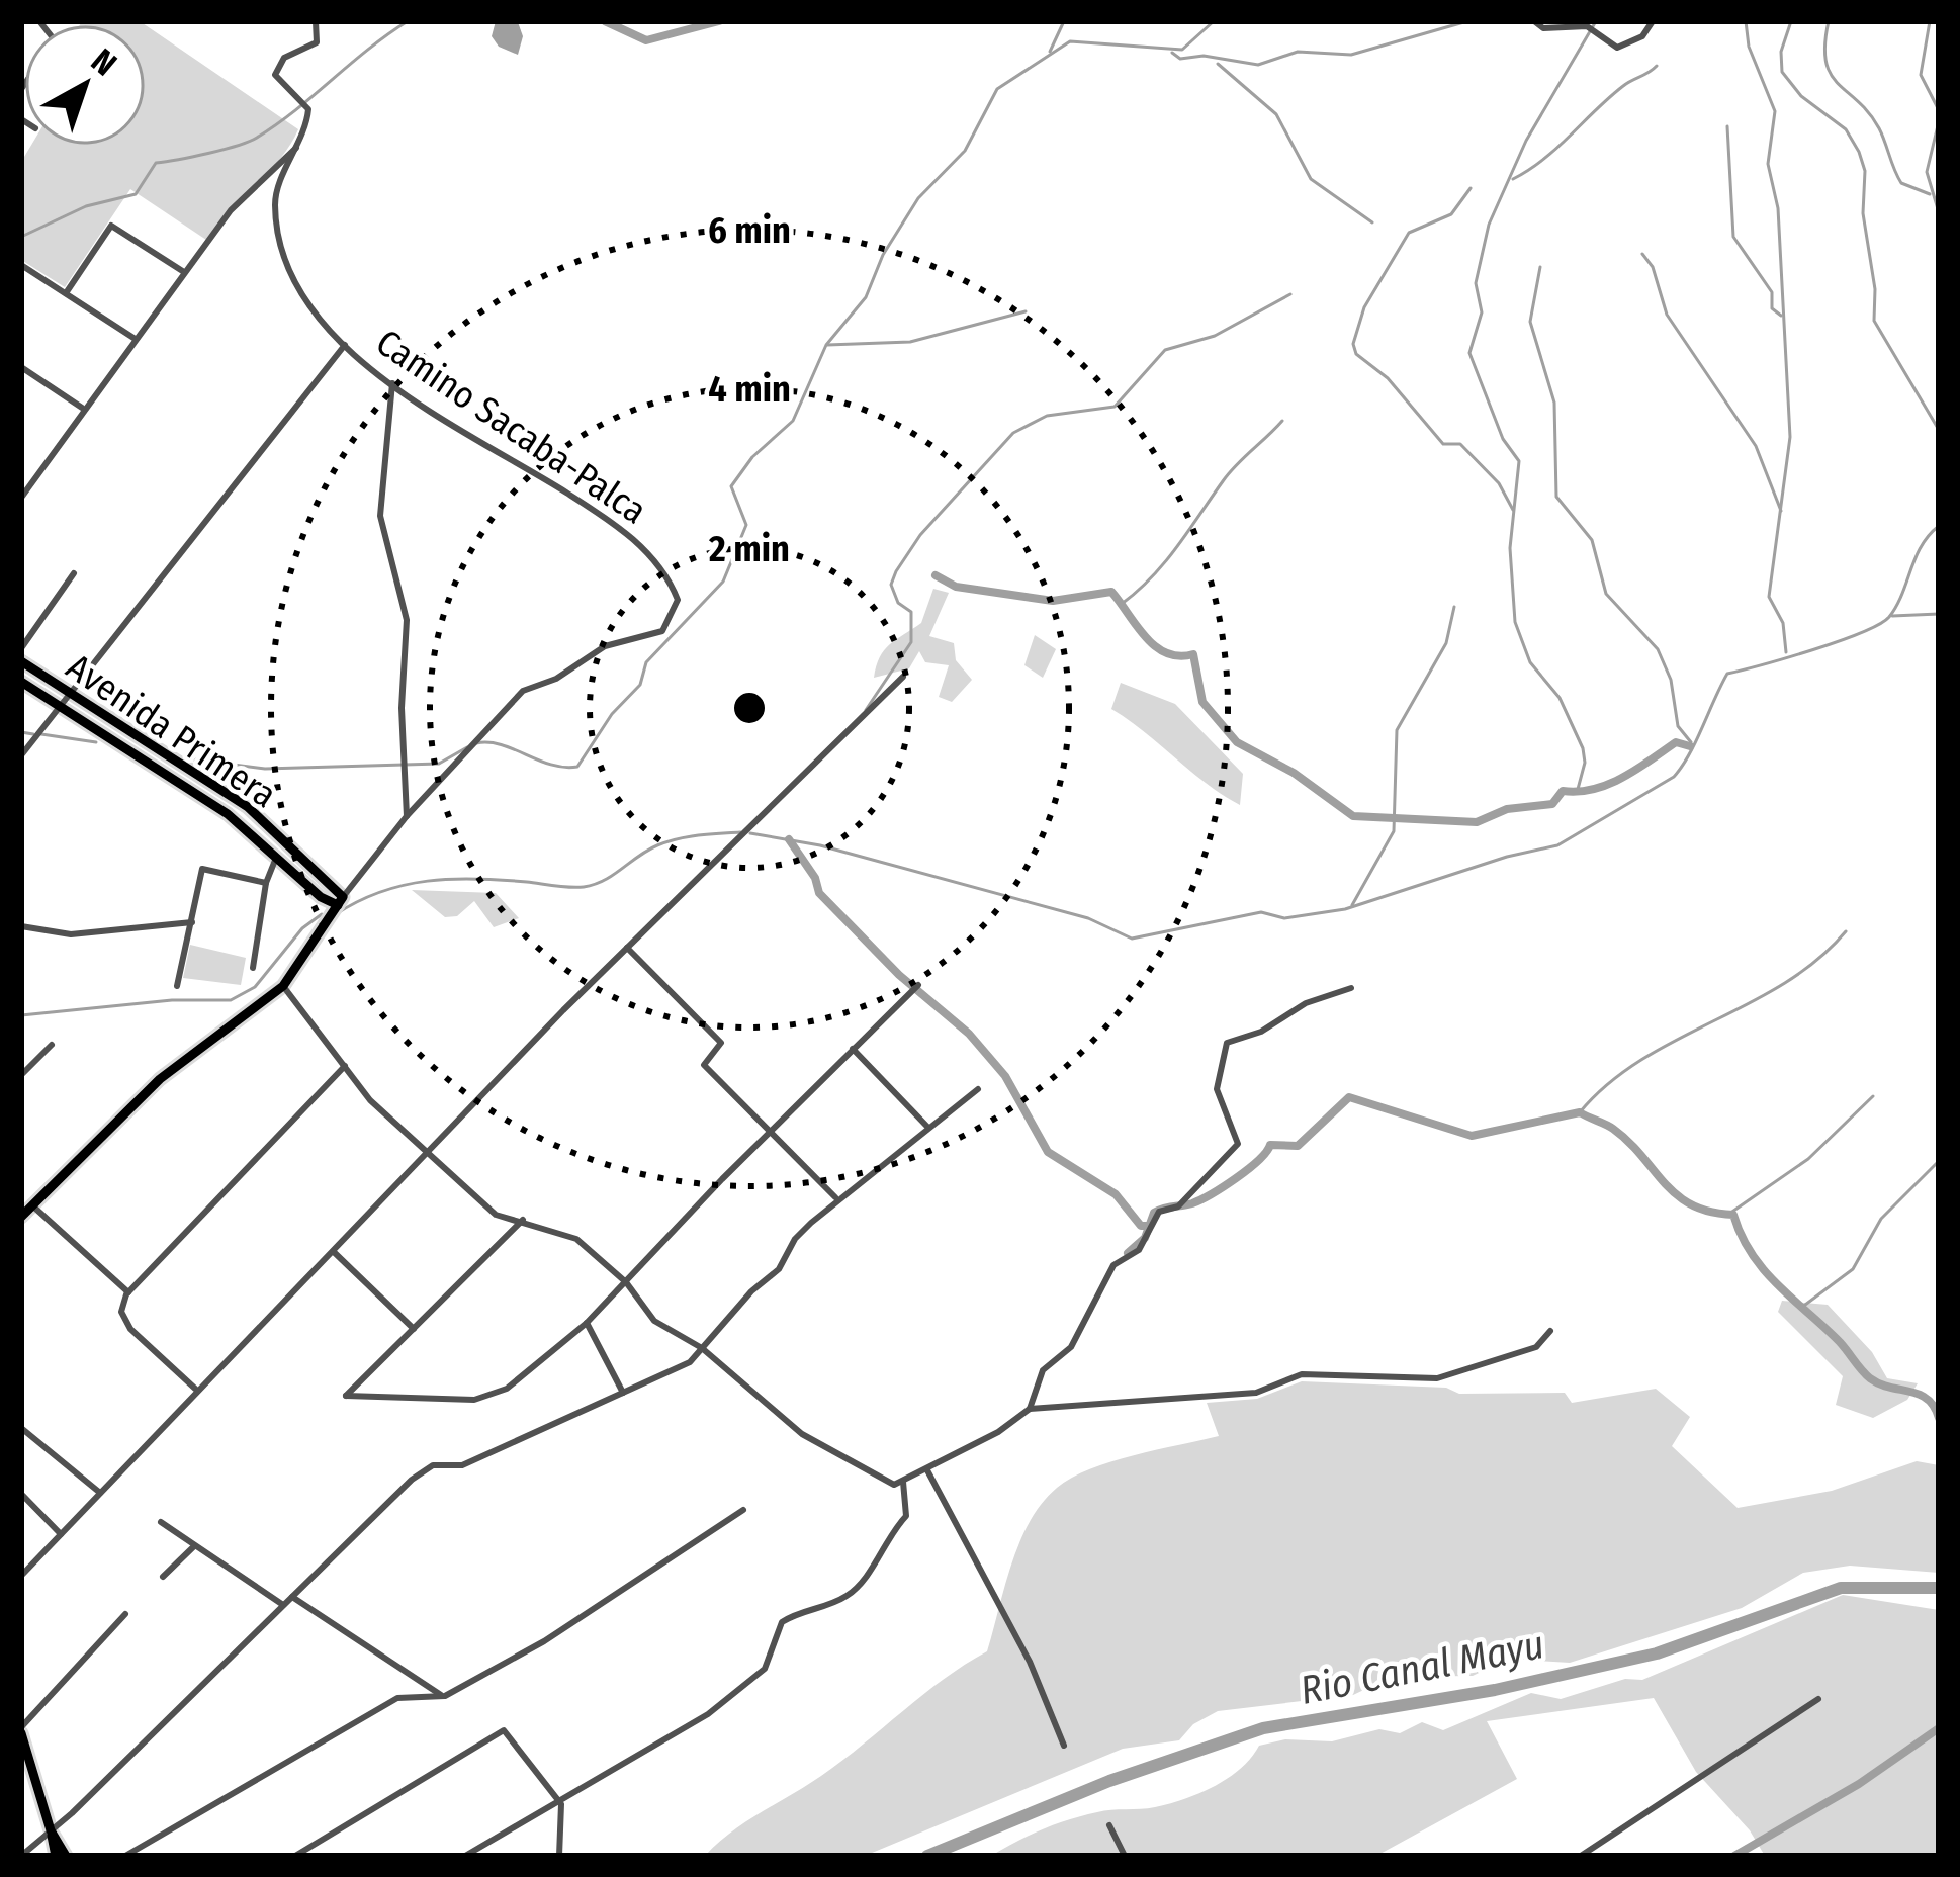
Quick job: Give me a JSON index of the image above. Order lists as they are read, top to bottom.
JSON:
{
  "streets": {
    "main road": ["Camino Sacaba-Palca", "Avenida Primera"]
  },
  "crossings": [
    ["Camino Sacaba-Palca", "Avenida Primera"]
  ],
  "water": ["Rio Canal Mayu"],
  "north": "top right",
  "rings": ["6 min", "4 min", "2 min"]
}
